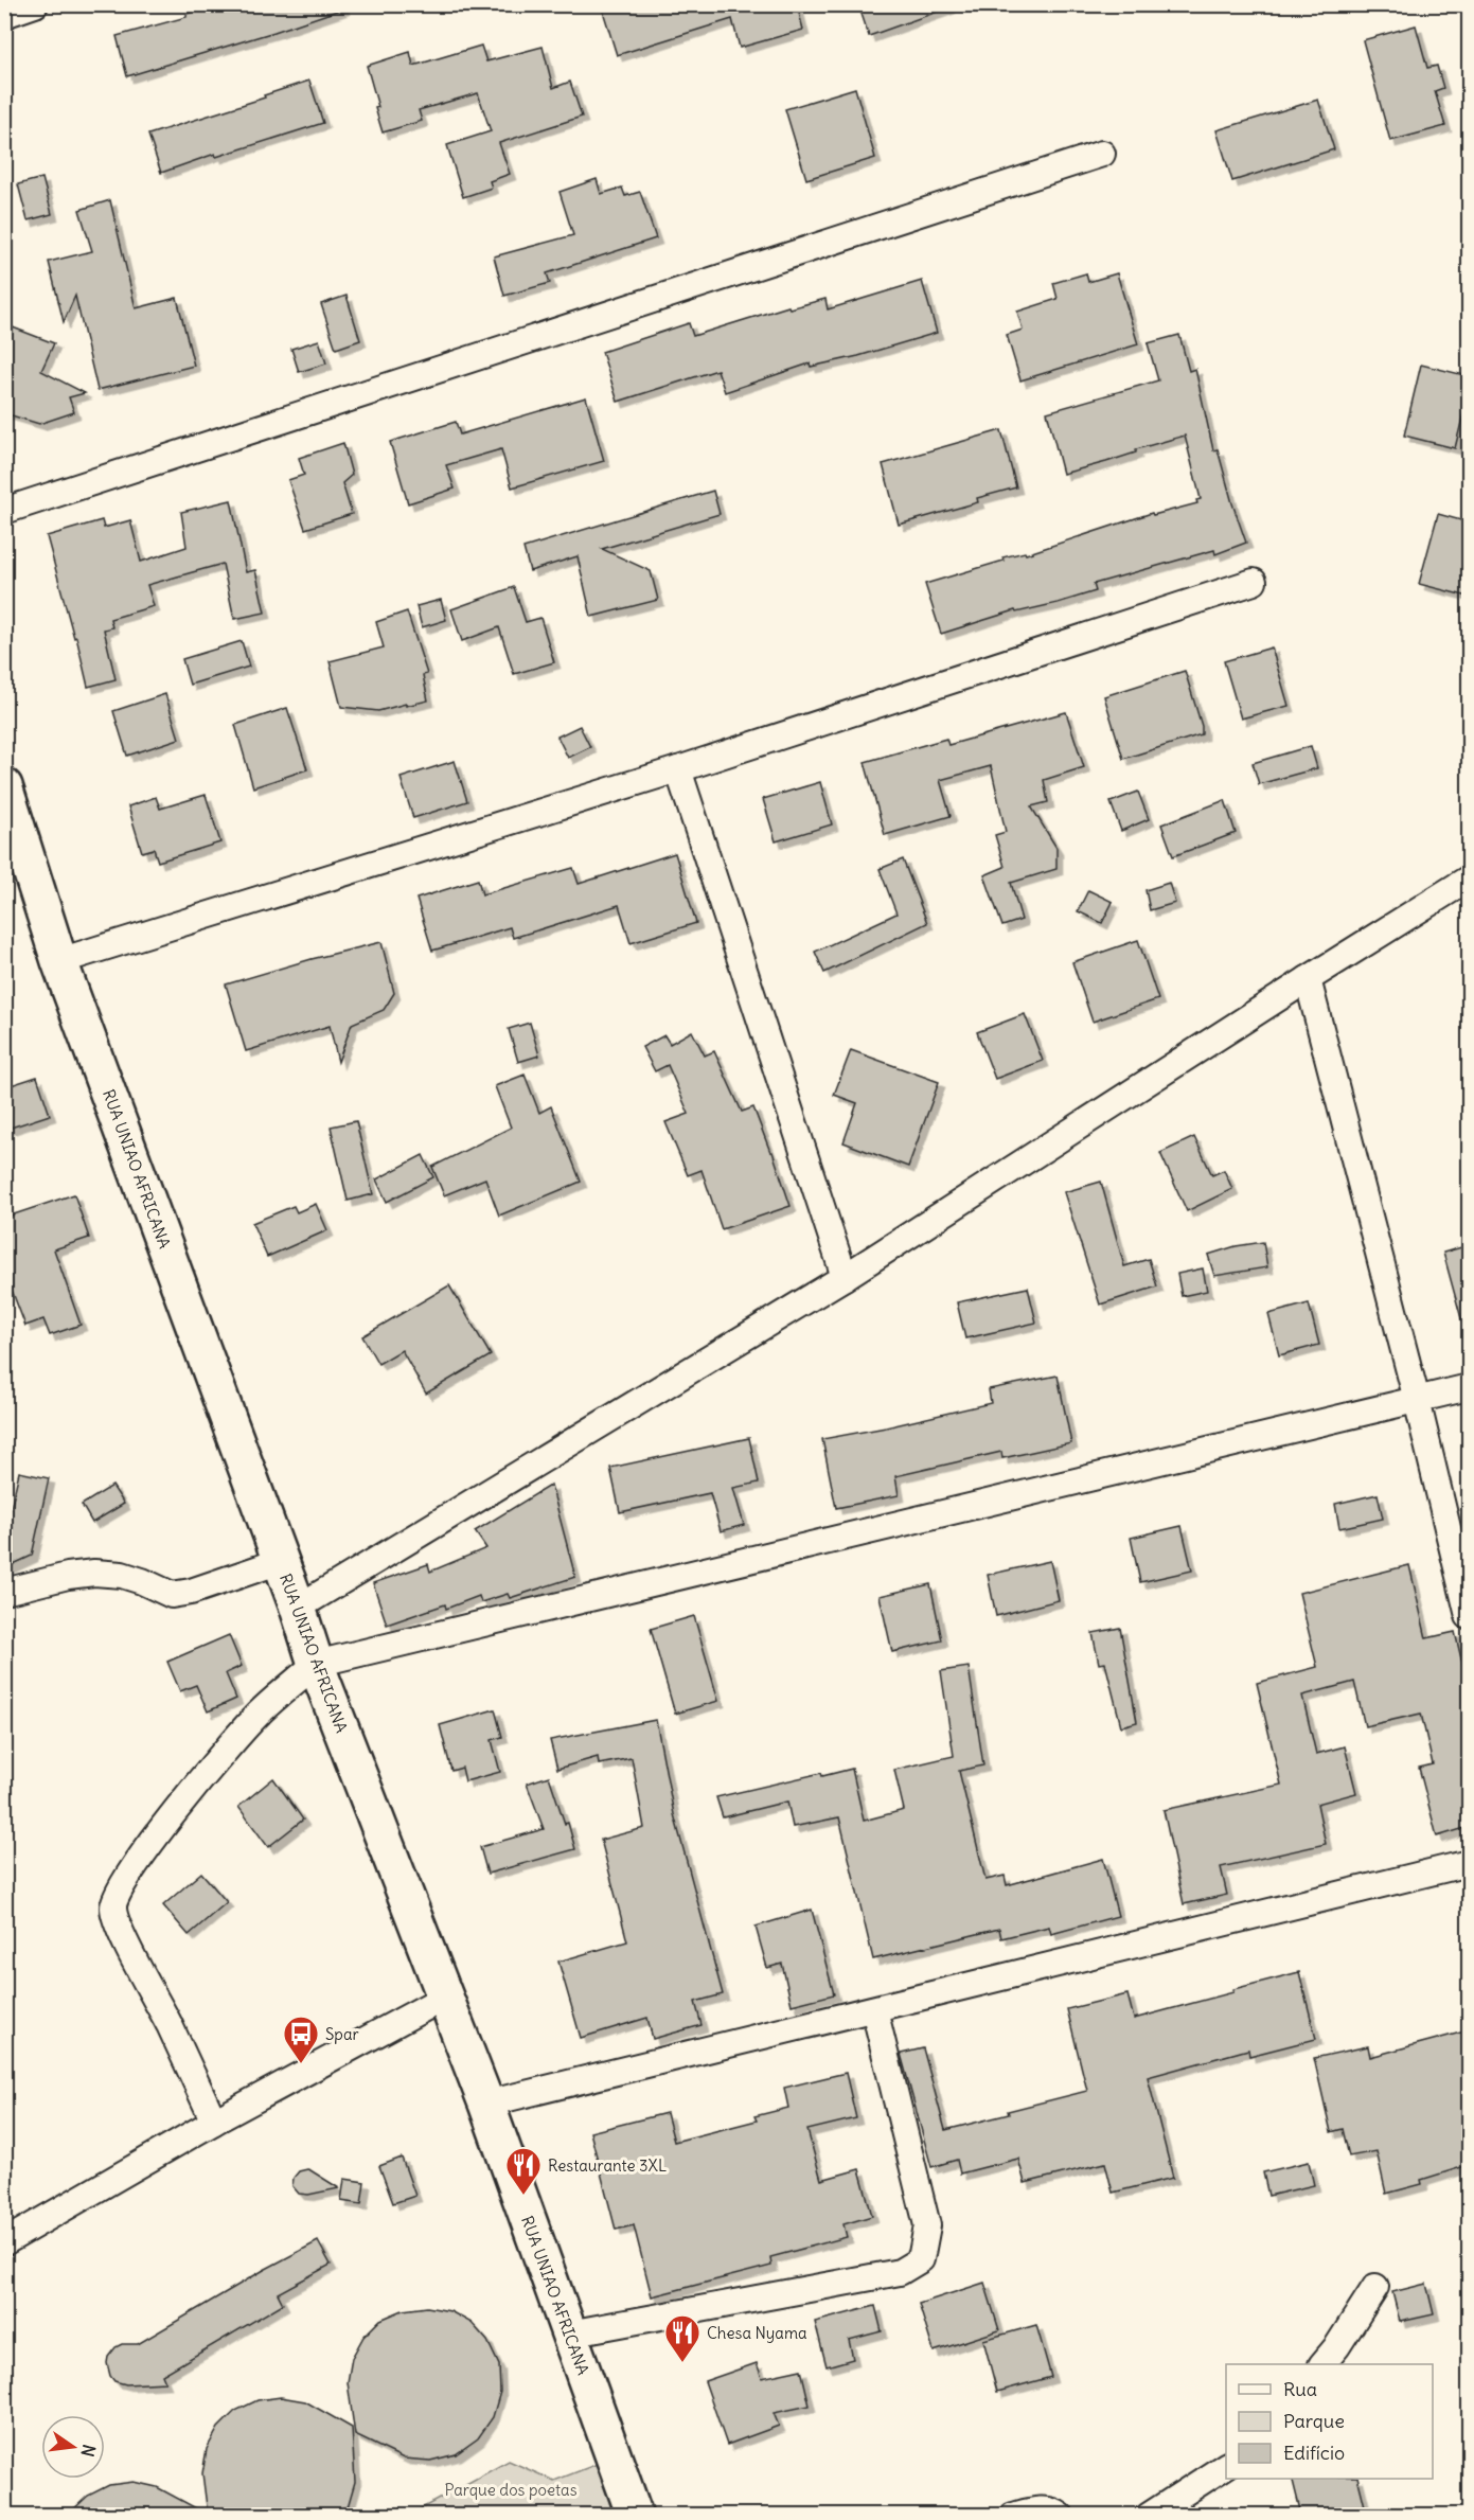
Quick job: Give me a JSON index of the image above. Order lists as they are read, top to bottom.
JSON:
{
  "streets": {
    "main road": ["RUA UNIAO AFRICANA"]
  },
  "parks": ["Parque dos poetas"],
  "places": {
    "bus stop": ["Spar"],
    "restaurant": ["Restaurante 3XL", "Chesa Nyama"]
  },
  "legend": ["Rua", "Parque", "Edifício"],
  "north": "right"
}
